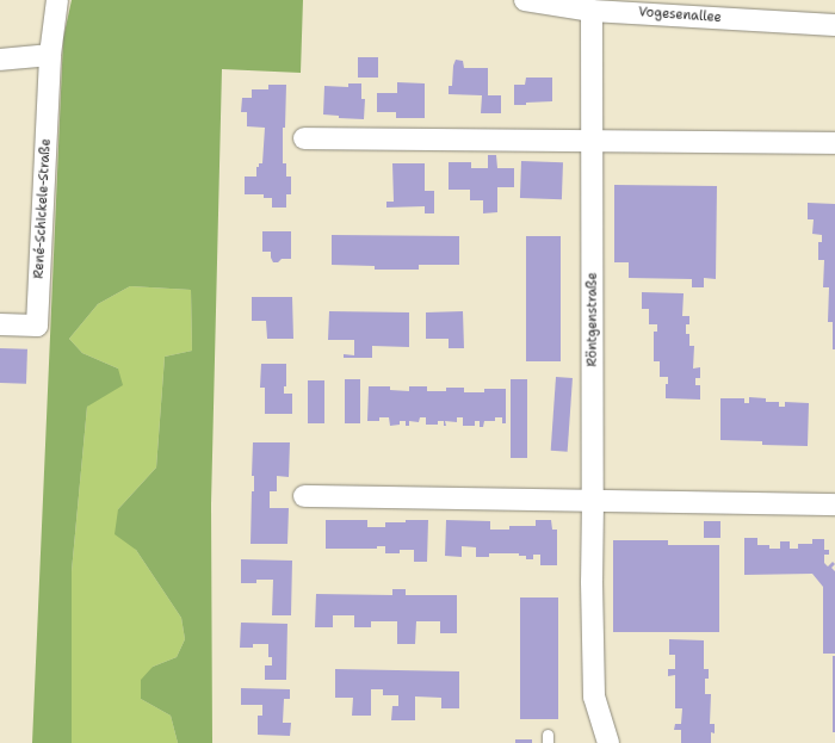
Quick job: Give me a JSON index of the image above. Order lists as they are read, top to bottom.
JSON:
{
  "streets": {
    "street": ["Vogesenallee", "René-Schickele-Straße", "Röntgenstraße"]
  },
  "crossings": [
    ["Vogesenallee", "Röntgenstraße"]
  ]
}
